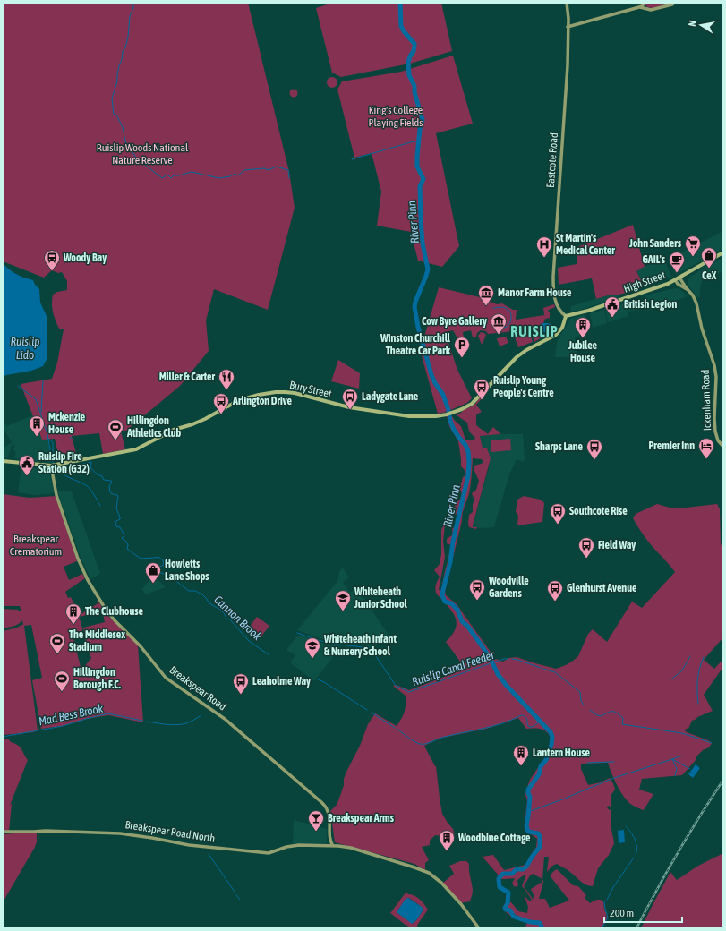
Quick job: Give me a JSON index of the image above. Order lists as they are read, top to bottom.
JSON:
{
  "streets": {
    "main road": ["High Street", "Bury Street"],
    "street": [
      "Eastcote Road",
      "Ickenham Road",
      "Breakspear Road",
      "Breakspear Road North"
    ]
  },
  "crossings": [
    ["Eastcote Road", "High Street"],
    ["Eastcote Road", "Bury Street"],
    ["High Street", "Bury Street"],
    ["High Street", "Ickenham Road"],
    ["Bury Street", "Breakspear Road"],
    ["Breakspear Road", "Breakspear Road North"]
  ],
  "districts": ["RUISLIP"],
  "water": [
    "River Pinn",
    "Ruislip Lido",
    "Cannon Brook",
    "Ruislip Canal Feeder",
    "Mad Bess Brook"
  ],
  "parks": ["King's College Playing Fields", "Ruislip Woods National Nature Reserve", "Breakspear Crematorium"],
  "places": {
    "supermarket": ["John Sanders"],
    "hospital": ["St Martin's Medical Center"],
    "shop": ["CeX", "Howletts Lane Shops"],
    "station": ["Woody Bay"],
    "cafe": ["GAIL's"],
    "museum": ["Manor Farm House", "Cow Byre Gallery"],
    "public building": ["British Legion", "Ruislip Fire Station (G32)"],
    "building": [
      "Jubilee House",
      "Mckenzie House",
      "The Clubhouse",
      "Lantern House",
      "Woodbine Cottage"
    ],
    "parking": ["Winston Churchill Theatre Car Park"],
    "restaurant": ["Miller & Carter"],
    "bus stop": [
      "Ruislip Young People's Centre",
      "Ladygate Lane",
      "Arlington Drive",
      "Sharps Lane",
      "Southcote Rise",
      "Field Way",
      "Woodville Gardens",
      "Glenhurst Avenue",
      "Leaholme Way"
    ],
    "sports": ["Hillingdon Athletics Club", "The Middlesex Stadium", "Hillingdon Borough F.C."],
    "hotel": ["Premier Inn"],
    "school or university": ["Whiteheath Junior School", "Whiteheath Infant & Nursery School"],
    "bar": ["Breakspear Arms"]
  },
  "scale_bar": "200 m",
  "north": "left"
}
